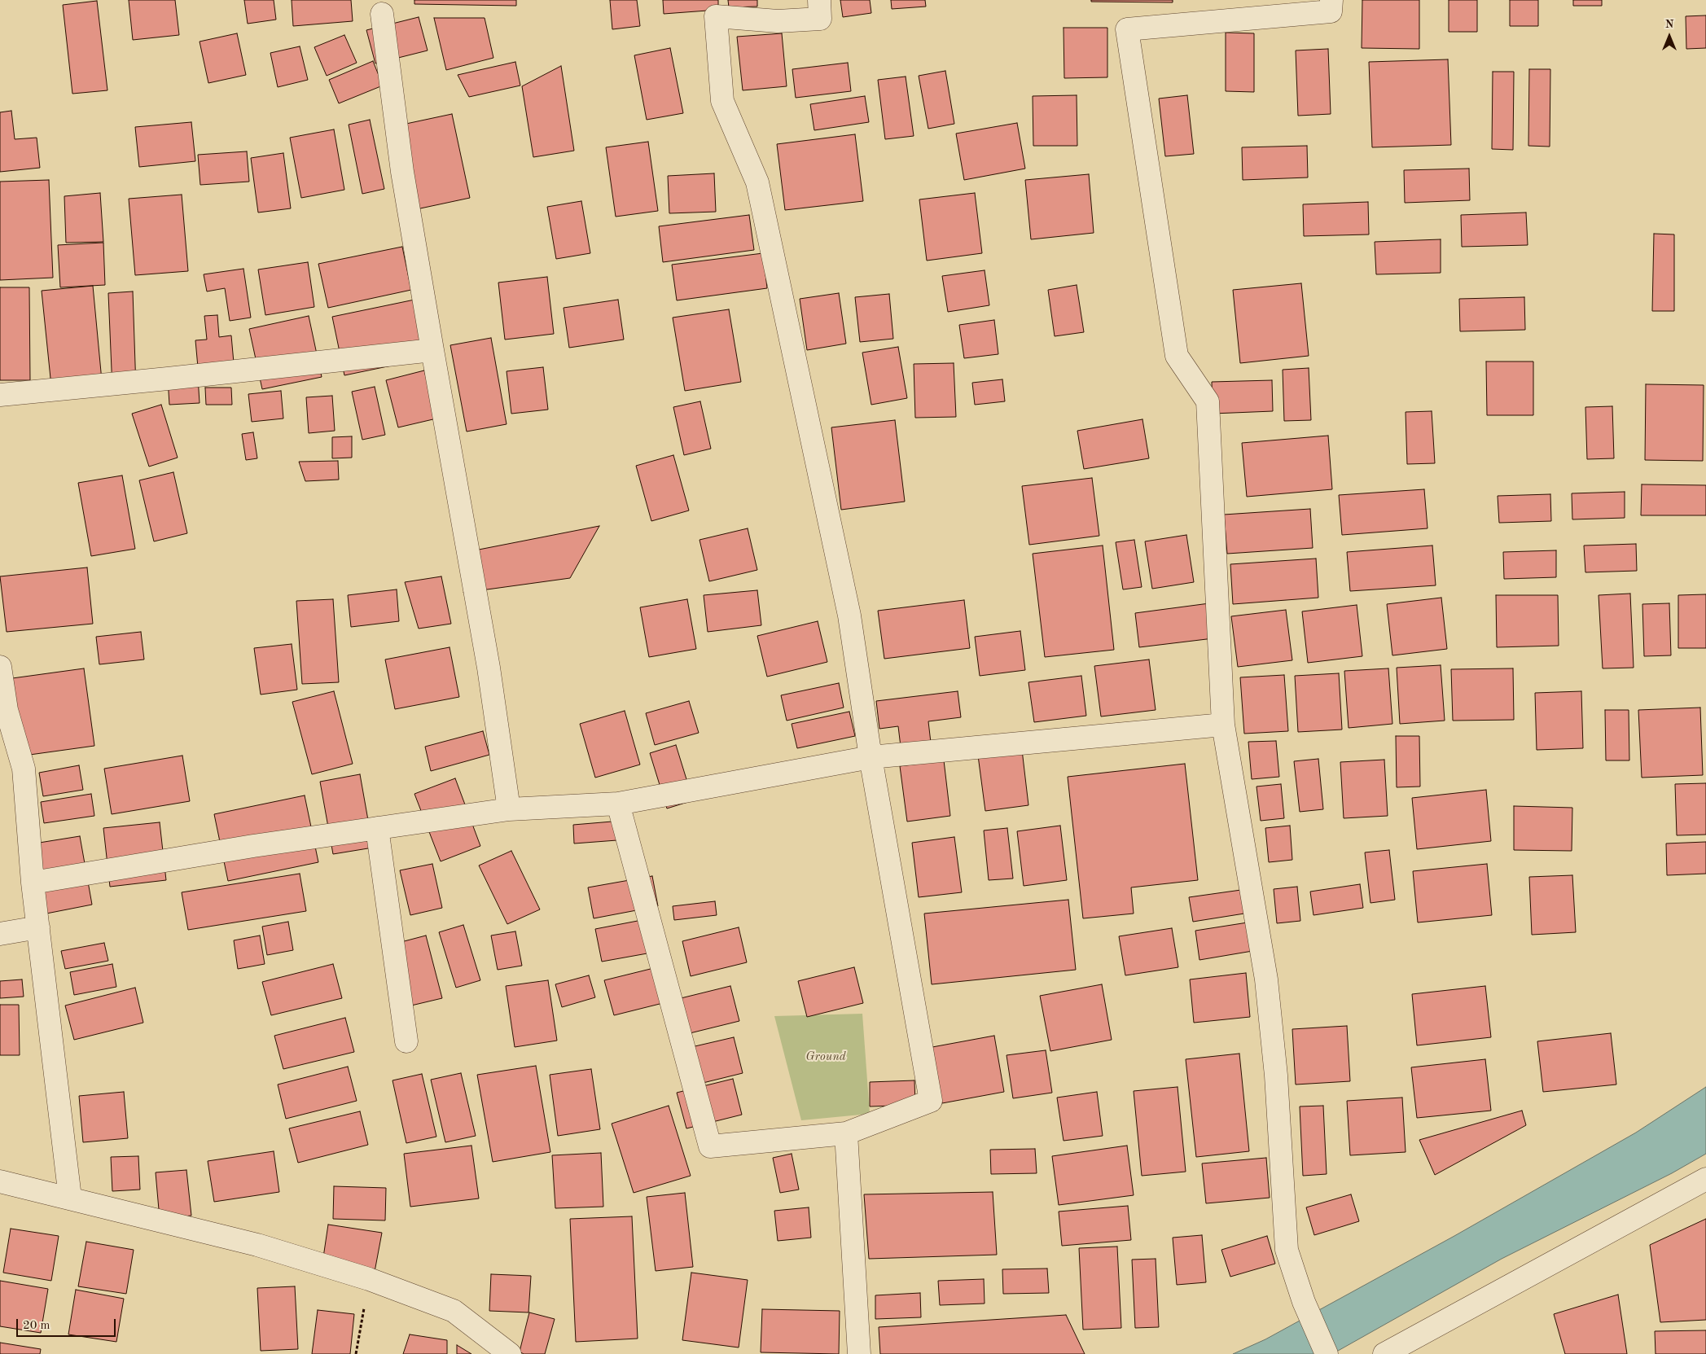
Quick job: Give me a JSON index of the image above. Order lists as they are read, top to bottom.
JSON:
{
  "parks": ["Ground"],
  "scale_bar": "20 m",
  "north": "top"
}
